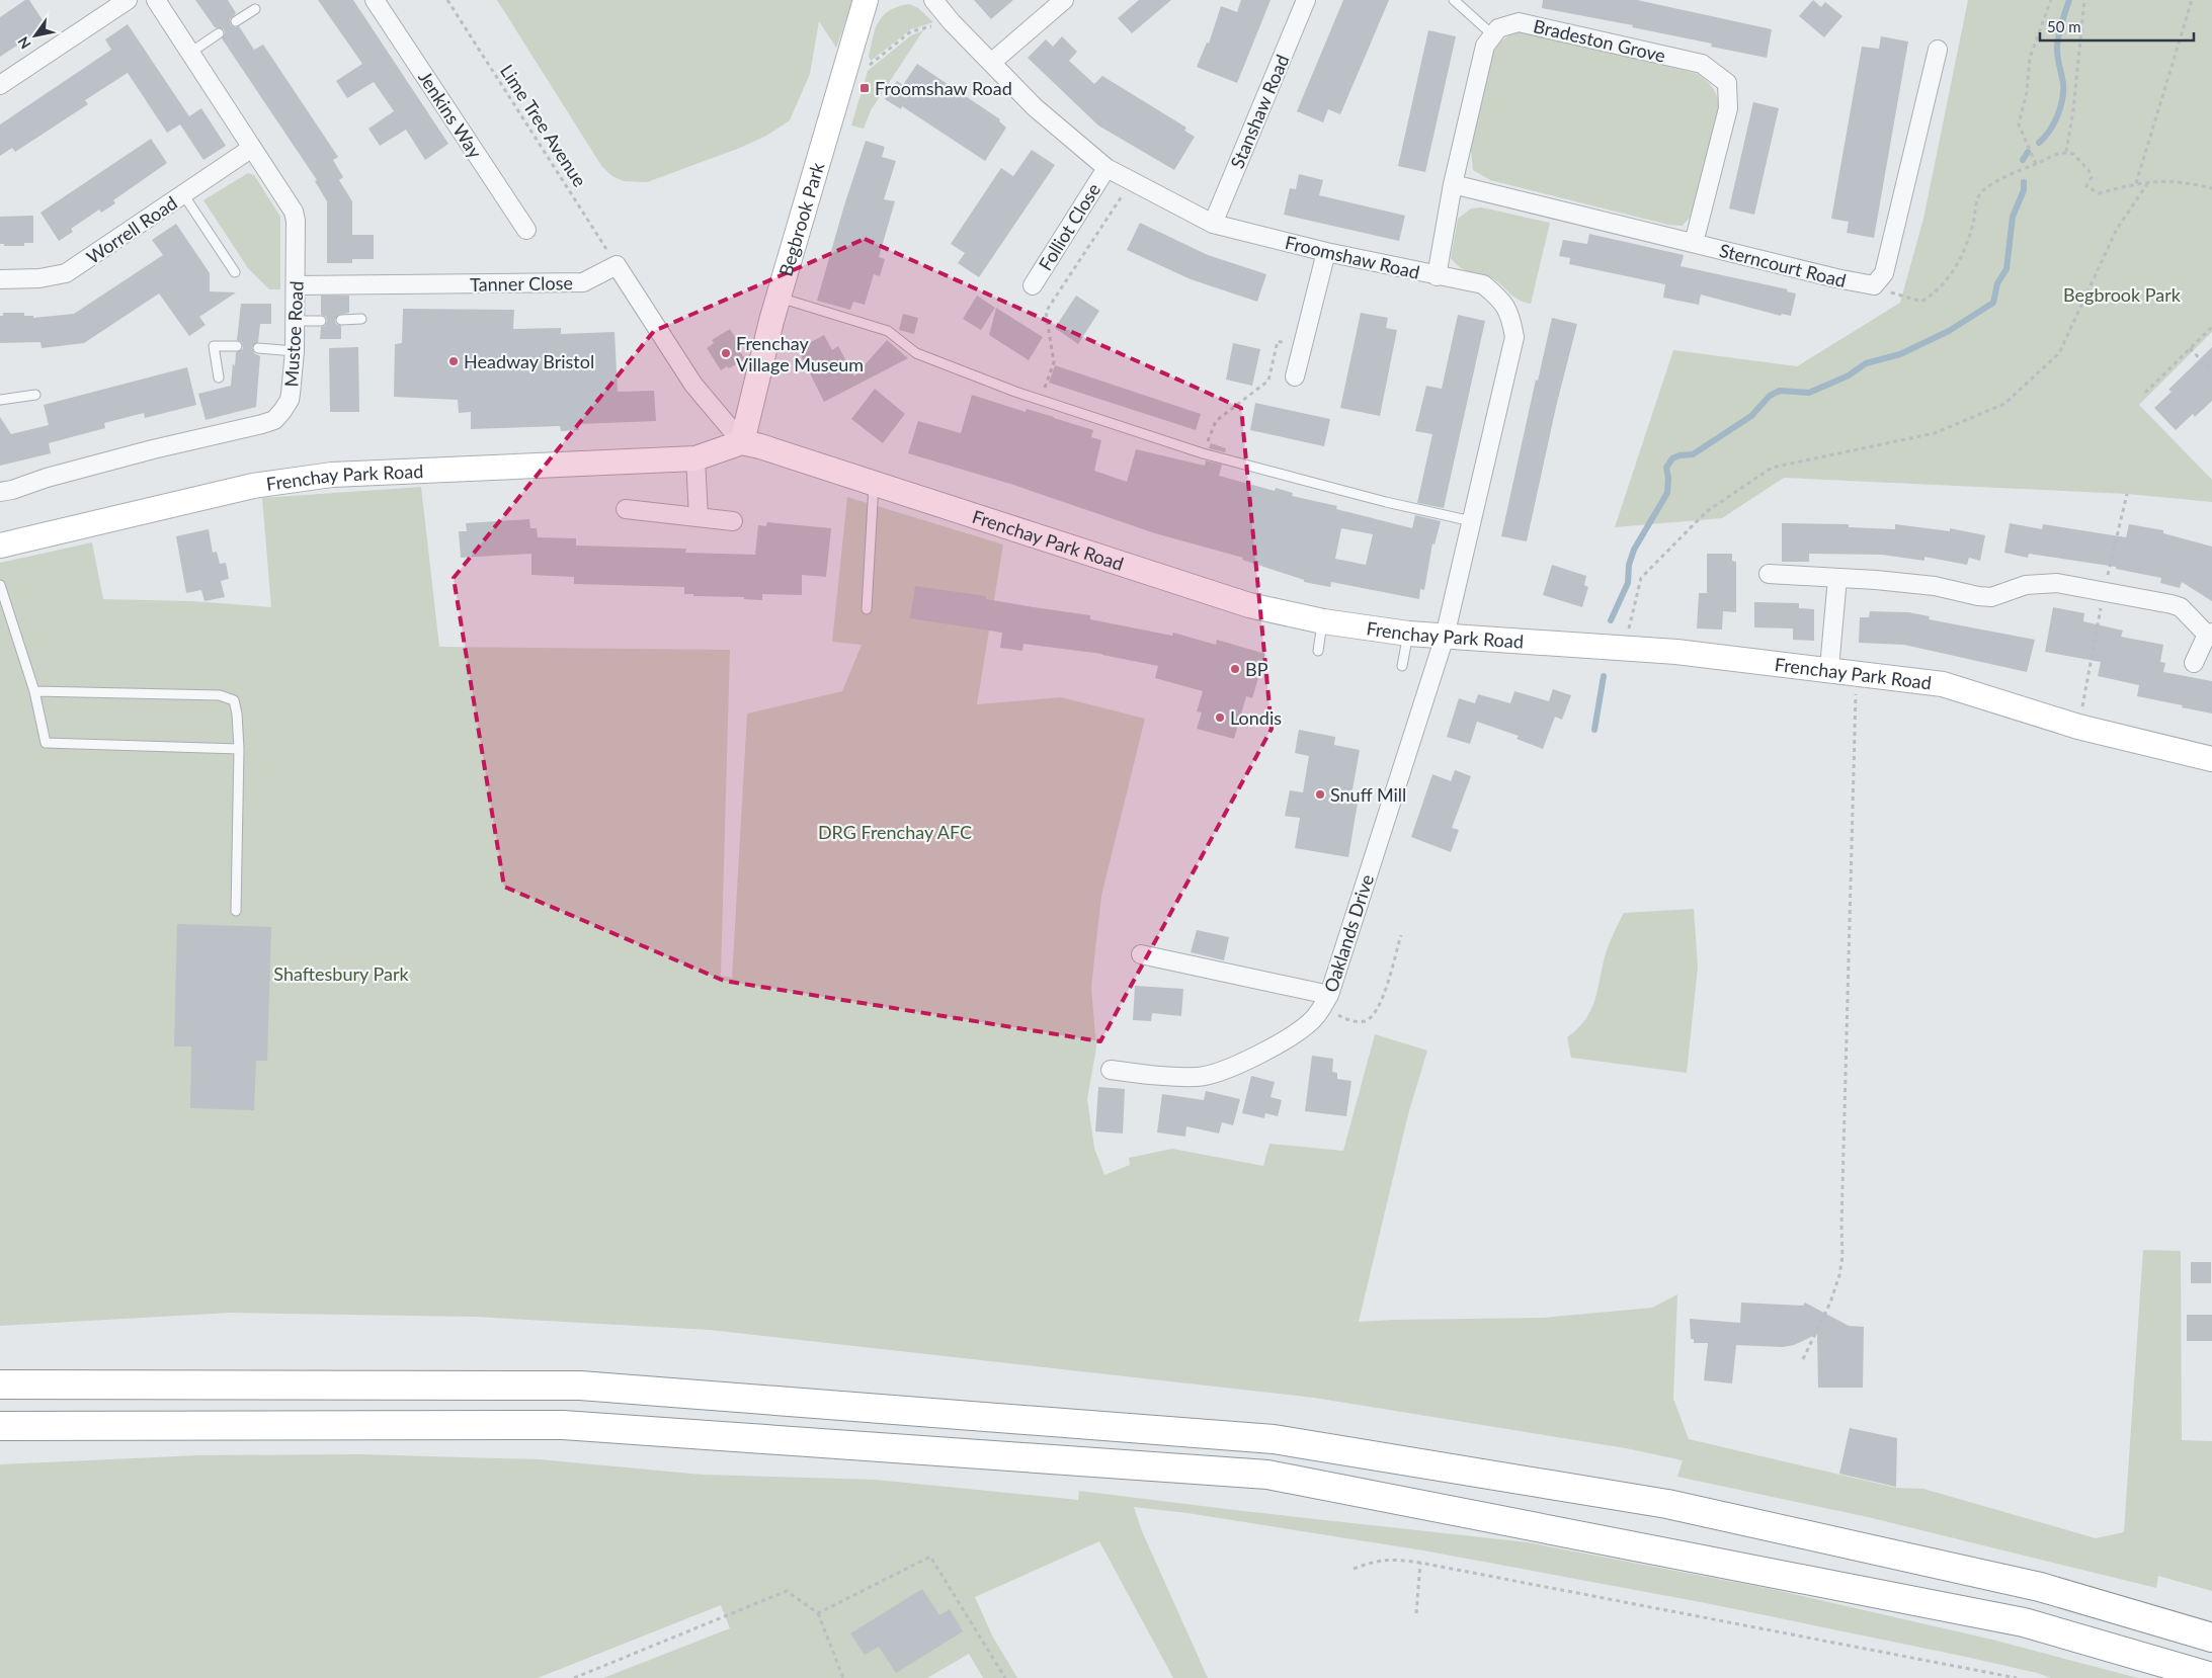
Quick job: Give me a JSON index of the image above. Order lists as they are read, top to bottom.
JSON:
{
  "streets": {
    "main road": ["Begbrook Park", "Frenchay Park Road"],
    "street": [
      "Bradeston Grove",
      "Stanshaw Road",
      "Jenkins Way",
      "Folliot Close",
      "Worrell Road",
      "Froomshaw Road",
      "Sterncourt Road",
      "Tanner Close",
      "Mustoe Road",
      "Oaklands Drive"
    ],
    "path": ["Lime Tree Avenue"]
  },
  "crossings": [
    ["Bradeston Grove", "Sterncourt Road"],
    ["Stanshaw Road", "Froomshaw Road"],
    ["Lime Tree Avenue", "Tanner Close"],
    ["Begbrook Park", "Frenchay Park Road"],
    ["Folliot Close", "Froomshaw Road"],
    ["Worrell Road", "Mustoe Road"],
    ["Froomshaw Road", "Frenchay Park Road"],
    ["Froomshaw Road", "Oaklands Drive"],
    ["Tanner Close", "Mustoe Road"],
    ["Frenchay Park Road", "Oaklands Drive"]
  ],
  "parks": ["Begbrook Park", "DRG Frenchay AFC", "Shaftesbury Park"],
  "places": {
    "transit": ["Froomshaw Road"],
    "other": [
      "Frenchay Village Museum",
      "Headway Bristol",
      "BP",
      "Londis",
      "Snuff Mill"
    ]
  },
  "scale_bar": "50 m",
  "north": "bottom left"
}
